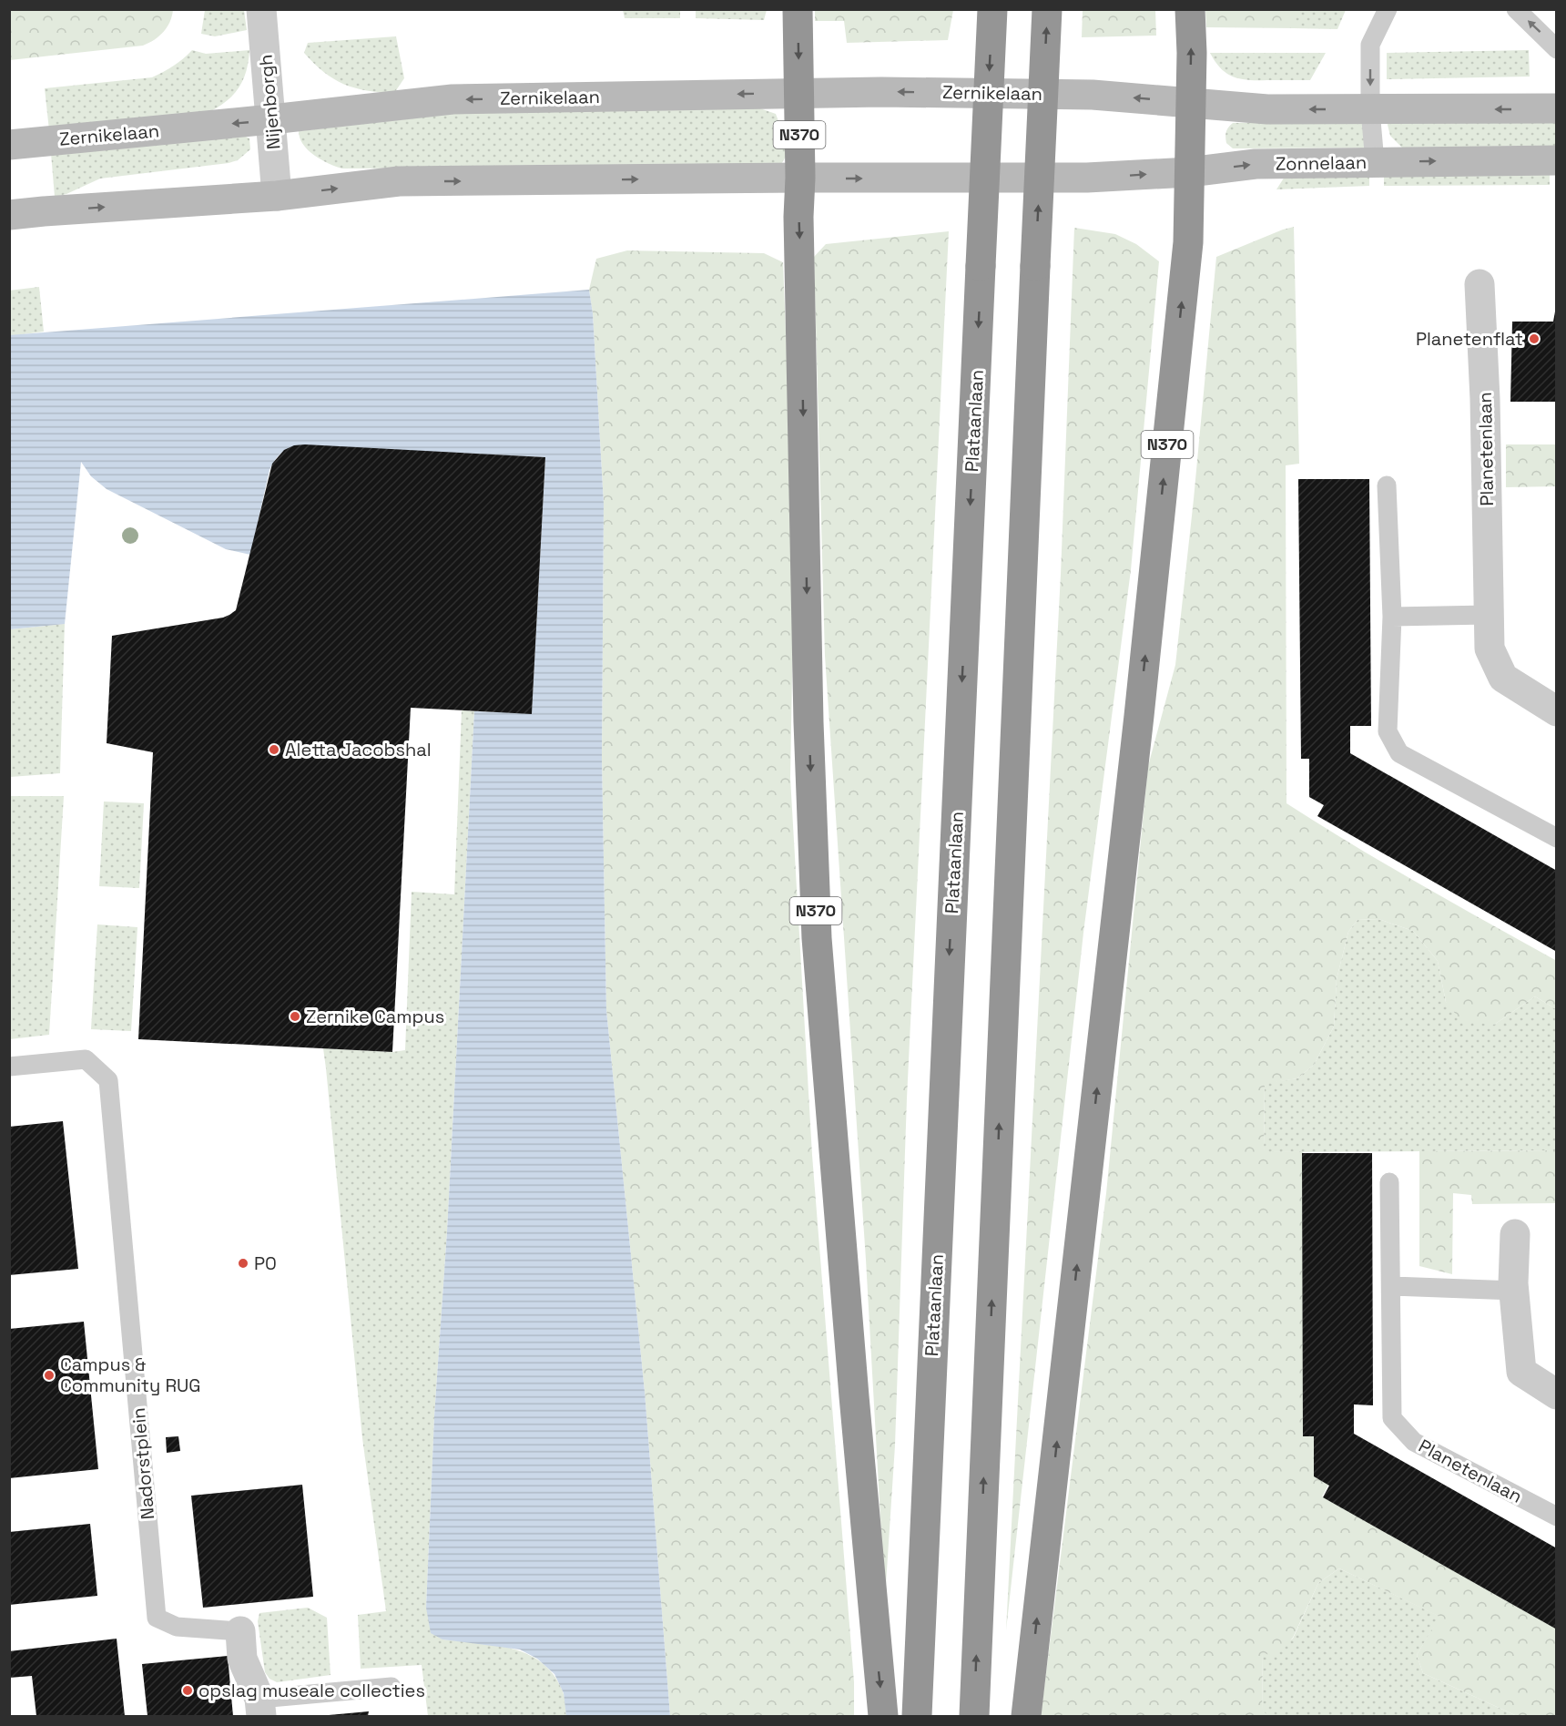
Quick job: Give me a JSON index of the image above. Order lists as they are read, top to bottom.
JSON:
{
  "streets": {
    "highway": ["N370", "Plataanlaan"],
    "street": [
      "Zernikelaan",
      "Nijenborgh",
      "Zonnelaan",
      "Planetenlaan",
      "Nadorstplein"
    ]
  },
  "crossings": [
    ["Zernikelaan", "Nijenborgh"],
    ["Zernikelaan", "N370"],
    ["N370", "Zonnelaan"]
  ],
  "places": [
    "Planetenflat",
    "Aletta Jacobshal",
    "Zernike Campus",
    "P0",
    "Campus & Community RUG",
    "opslag museale collecties"
  ]
}
